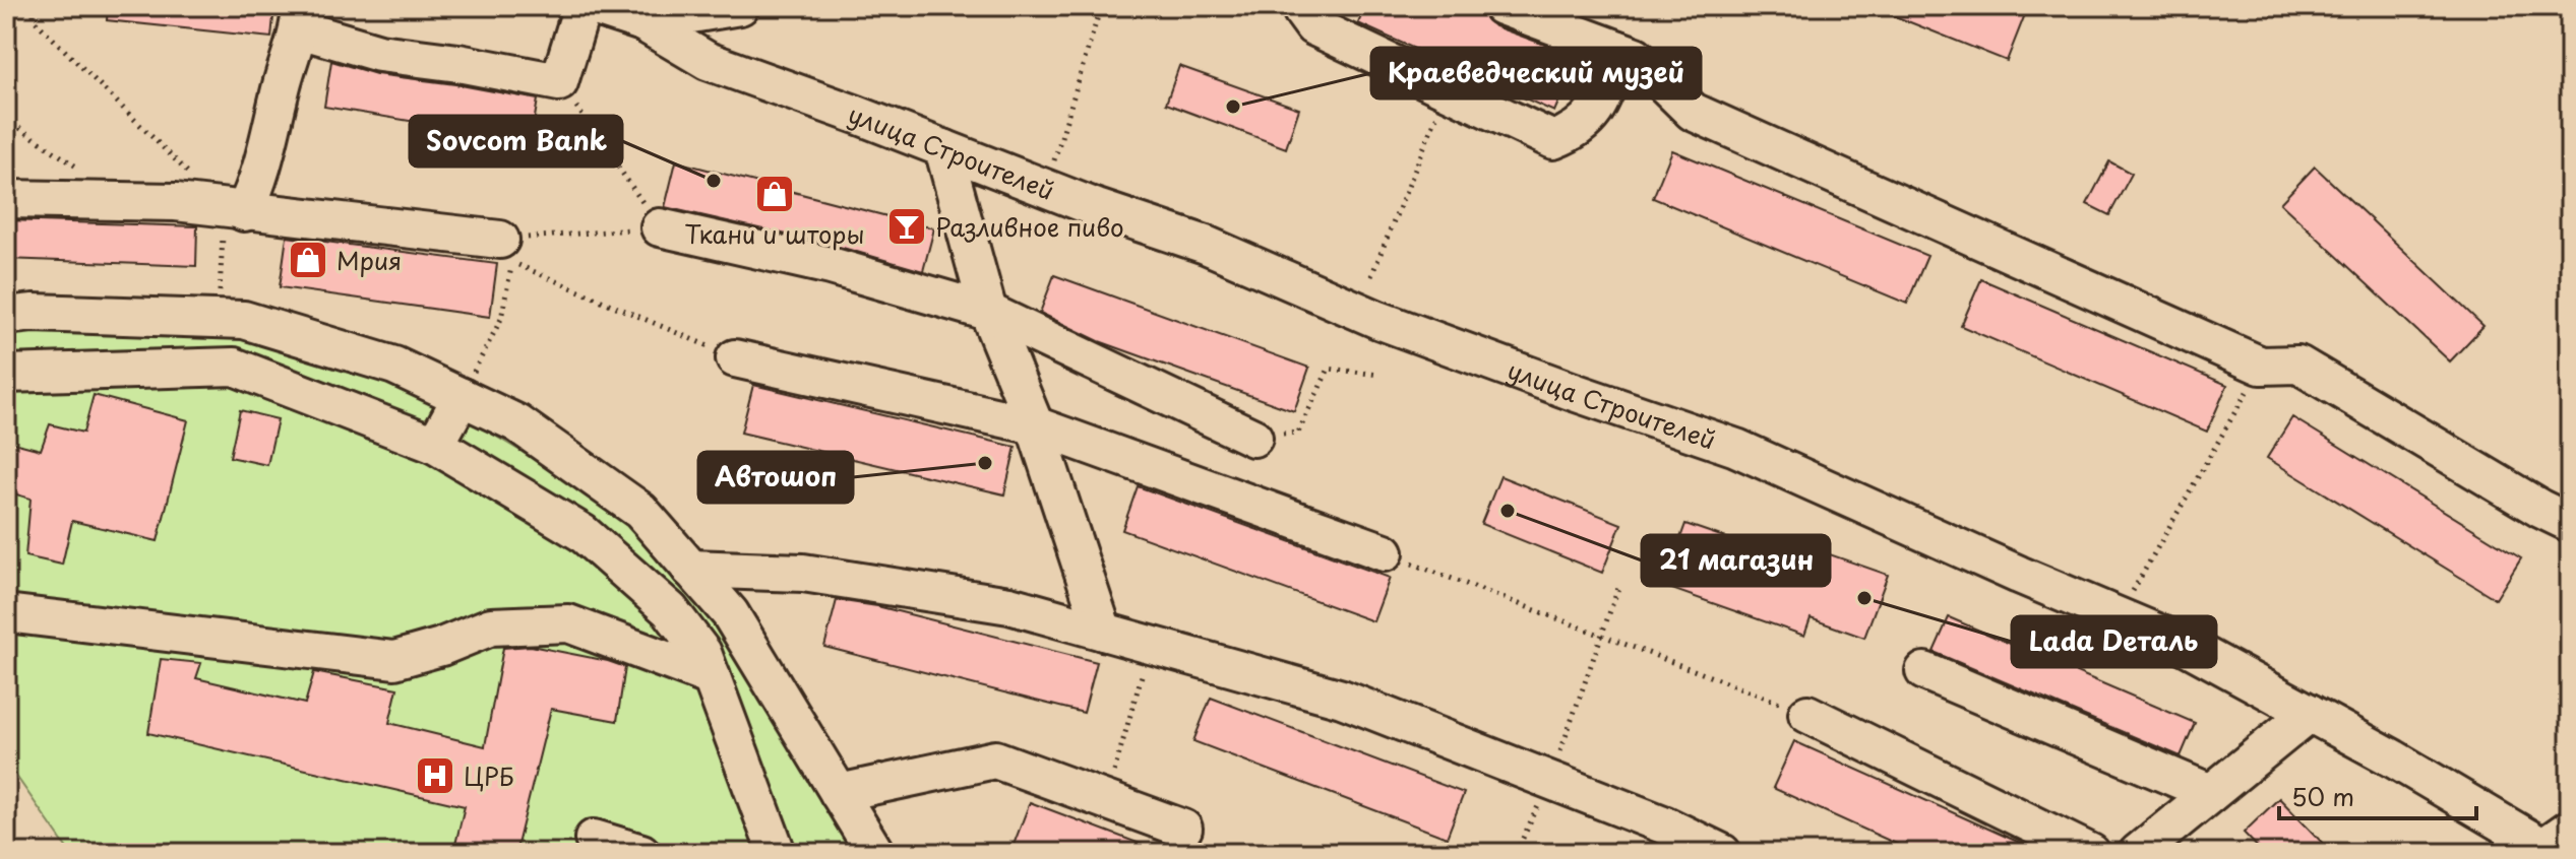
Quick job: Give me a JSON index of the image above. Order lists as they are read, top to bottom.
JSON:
{
  "streets": {
    "street": ["улица Строителей"]
  },
  "places": {
    "other": [
      "Краеведческий музей",
      "Sovcom Bank",
      "Автошоп",
      "21 магазин",
      "Lada Dеталь"
    ],
    "shop": ["Ткани и шторы", "Мрия"],
    "bar": ["Разливное пиво"],
    "hospital": ["ЦРБ"]
  },
  "scale_bar": "50 m"
}
